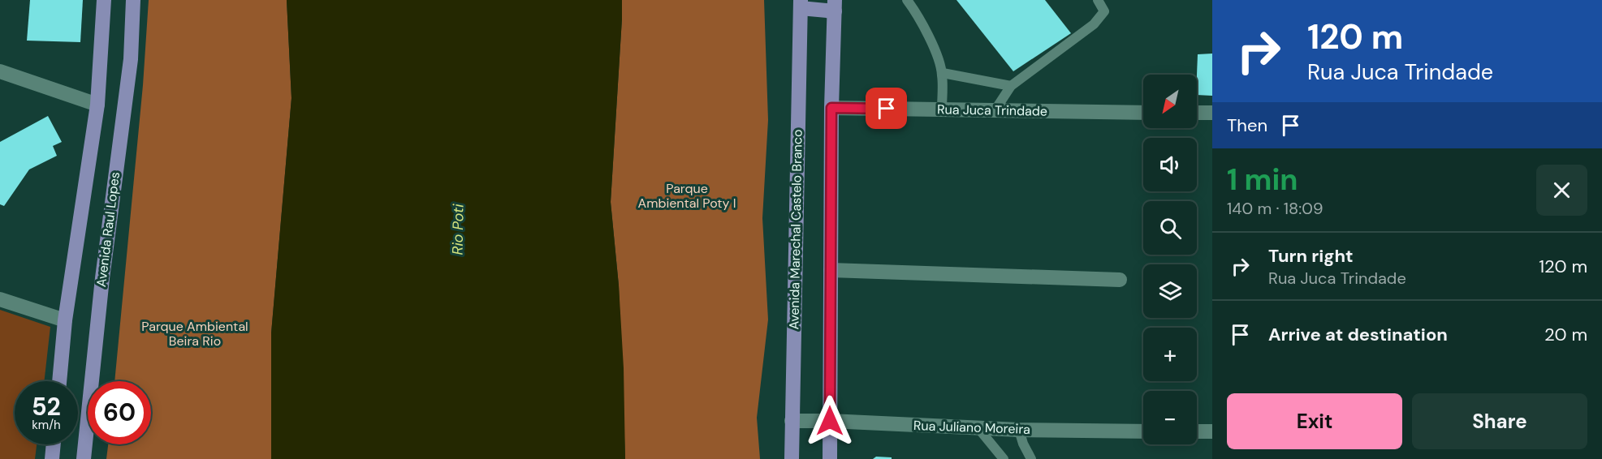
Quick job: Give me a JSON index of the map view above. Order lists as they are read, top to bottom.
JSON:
{
  "streets": {
    "main road": ["Avenida Raul Lopes", "Avenida Marechal Castelo Branco"],
    "street": ["Rua Juca Trindade", "Rua Juliano Moreira"]
  },
  "crossings": [
    ["Avenida Marechal Castelo Branco", "Rua Juliano Moreira"]
  ],
  "water": ["Rio Poti"],
  "parks": ["Parque Ambiental Poty I", "Parque Ambiental Beira Rio"],
  "north": "bottom left",
  "page": {
    "turn": ["120 m", "Rua Juca Trindade"],
    "map_buttons": ["+", "−"],
    "then": "Then",
    "heading": ["1 min", "140 m · 18:09"],
    "list": [
      {
        "name": "Turn right",
        "note": "Rua Juca Trindade",
        "value": "120 m"
      },
      {
        "name": "Arrive at destination",
        "value": "20 m"
      }
    ],
    "speed": "52 km/h",
    "limit": "60",
    "buttons": ["Exit", "Share"]
  }
}
